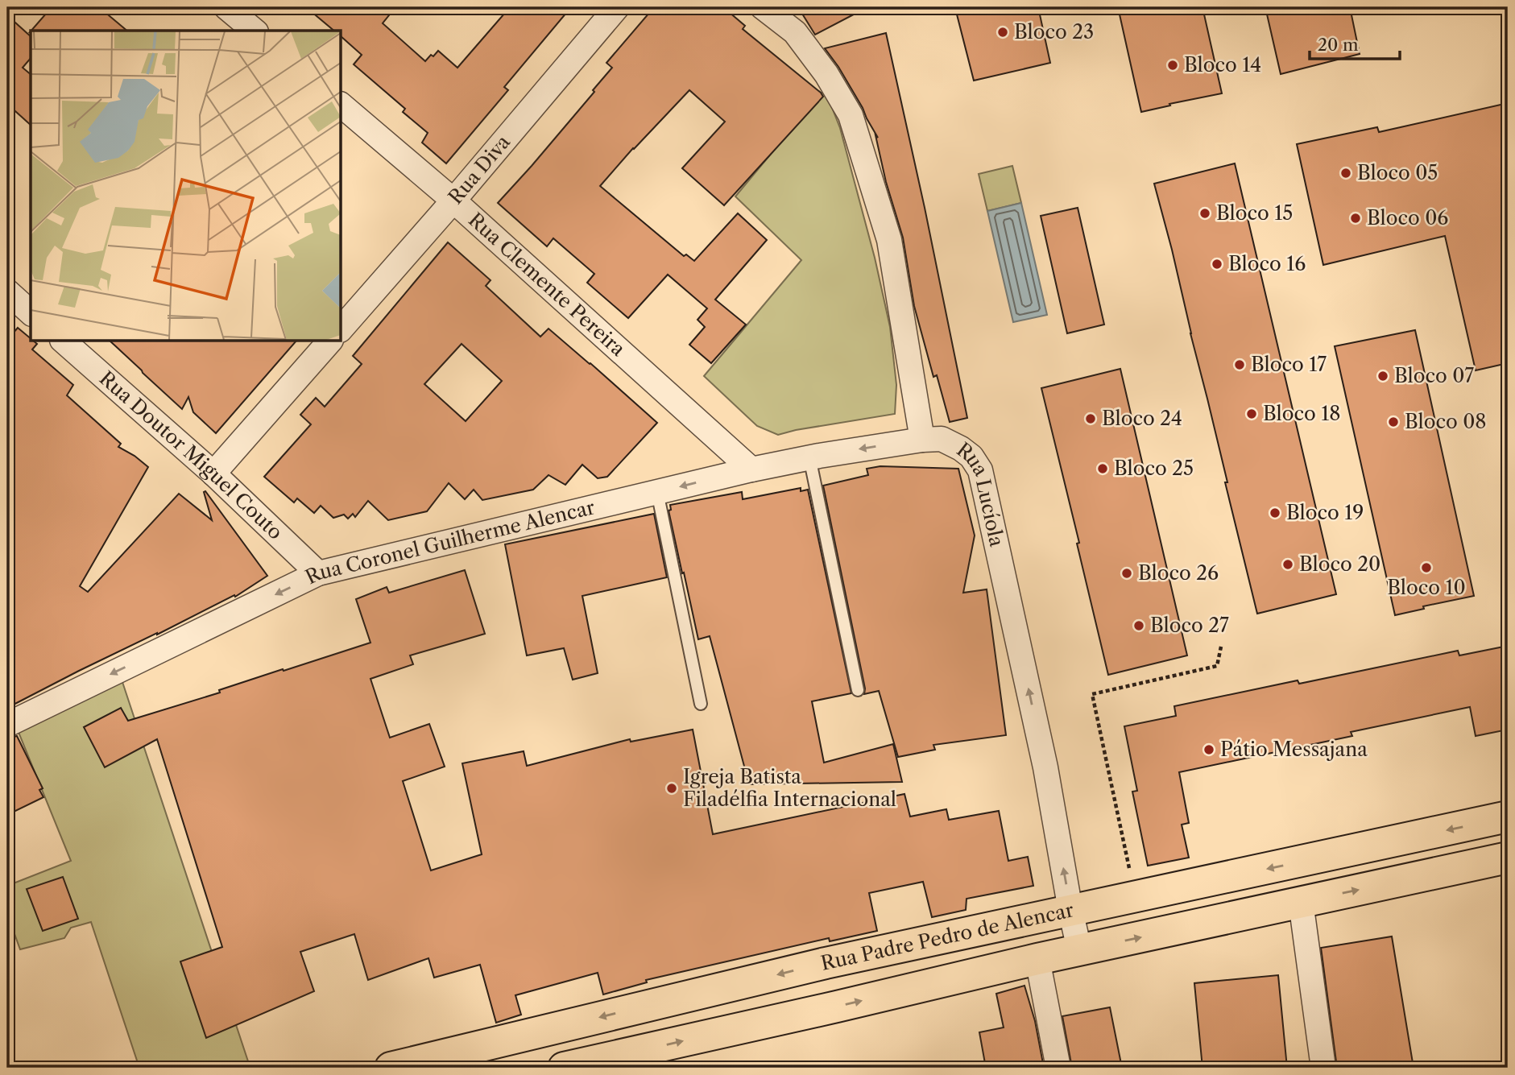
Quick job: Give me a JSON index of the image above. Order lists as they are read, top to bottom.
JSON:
{
  "streets": {
    "main road": ["Rua Padre Pedro de Alencar"],
    "street": [
      "Rua Diva",
      "Rua Clemente Pereira",
      "Rua Doutor Miguel Couto",
      "Rua Lucíola",
      "Rua Coronel Guilherme Alencar"
    ]
  },
  "crossings": [
    ["Rua Diva", "Rua Clemente Pereira"],
    ["Rua Clemente Pereira", "Rua Coronel Guilherme Alencar"],
    ["Rua Doutor Miguel Couto", "Rua Coronel Guilherme Alencar"],
    ["Rua Lucíola", "Rua Coronel Guilherme Alencar"],
    ["Rua Lucíola", "Rua Padre Pedro de Alencar"]
  ],
  "one_way": ["Rua Lucíola", "Rua Coronel Guilherme Alencar"],
  "places": [
    "Bloco 23",
    "Bloco 14",
    "Bloco 05",
    "Bloco 15",
    "Bloco 06",
    "Bloco 16",
    "Bloco 17",
    "Bloco 07",
    "Bloco 18",
    "Bloco 24",
    "Bloco 08",
    "Bloco 25",
    "Bloco 19",
    "Bloco 20",
    "Bloco 10",
    "Bloco 26",
    "Bloco 27",
    "Pátio Messajana",
    "Igreja Batista Filadélfia Internacional"
  ],
  "scale_bar": "20 m"
}
